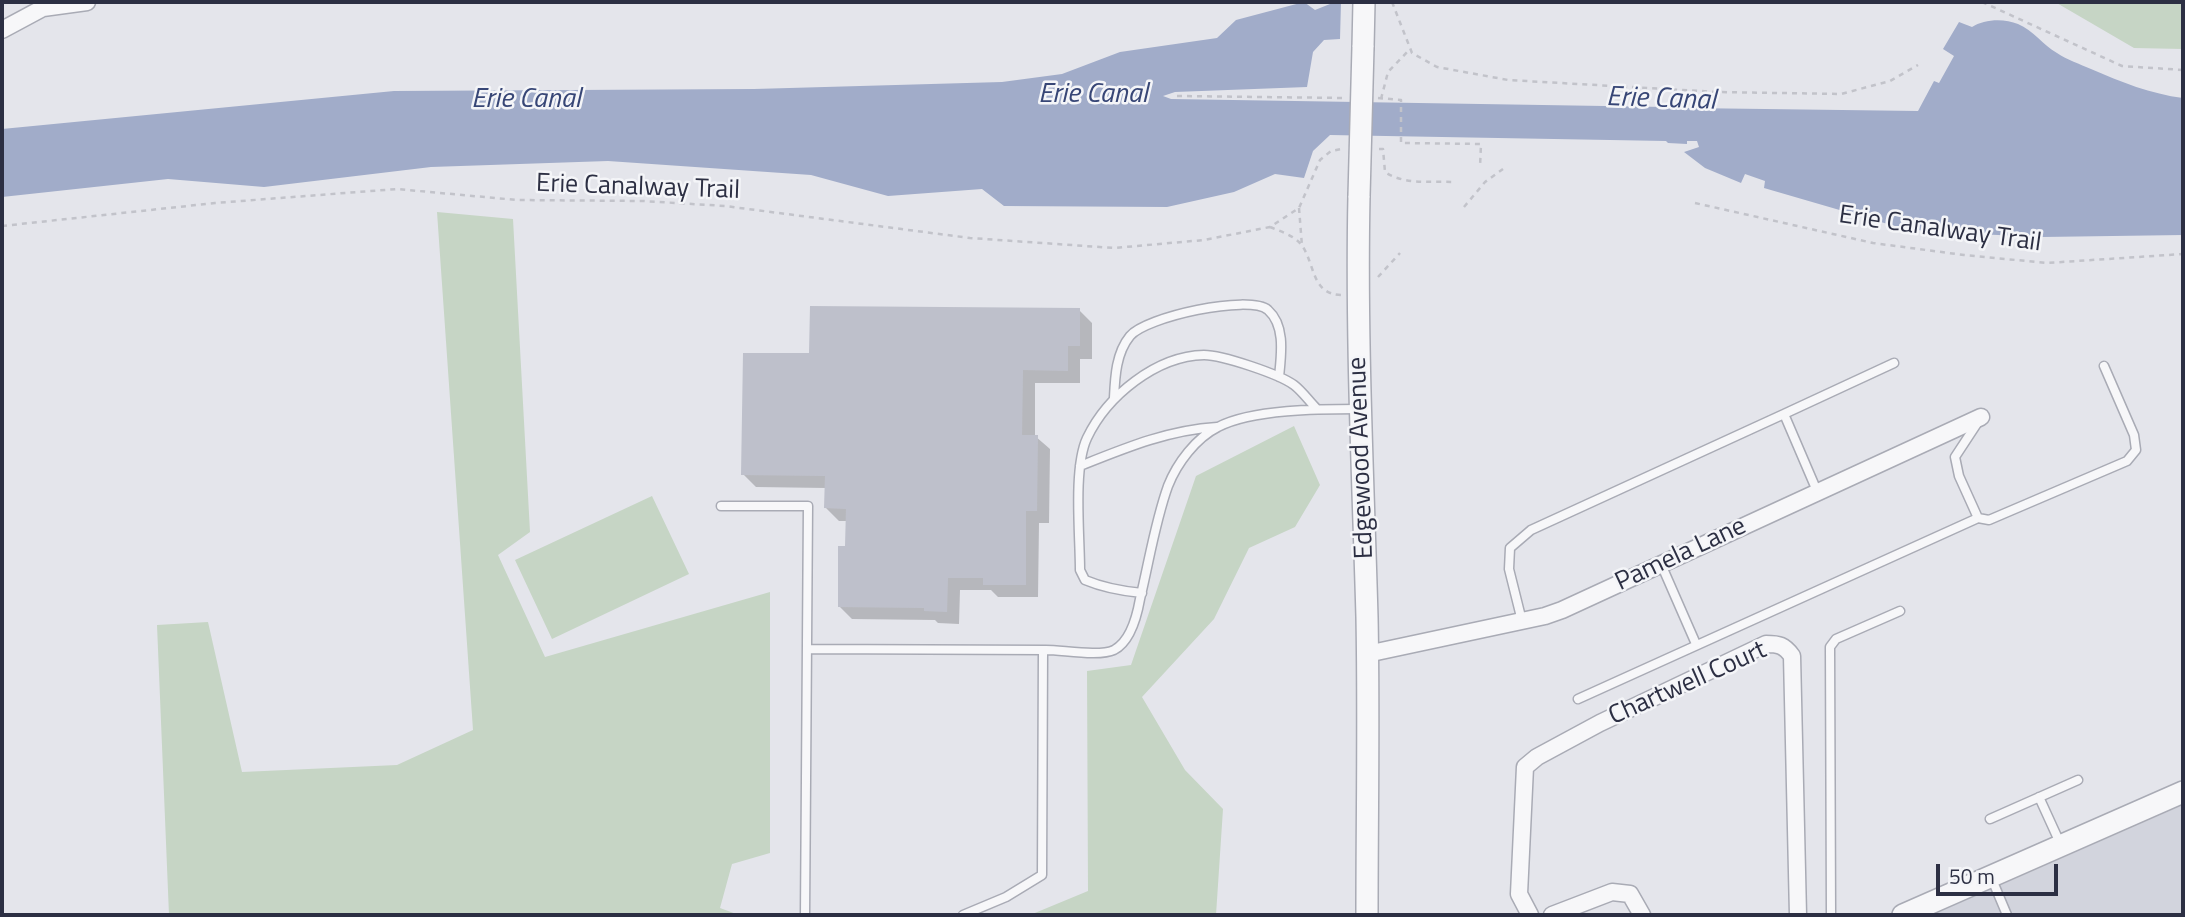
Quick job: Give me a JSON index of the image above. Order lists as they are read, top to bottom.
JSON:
{
  "streets": {
    "street": ["Edgewood Avenue", "Pamela Lane", "Chartwell Court"],
    "path": ["Erie Canalway Trail"]
  },
  "crossings": [
    ["Edgewood Avenue", "Pamela Lane"]
  ],
  "water": ["Erie Canal"],
  "scale_bar": "50 m"
}
